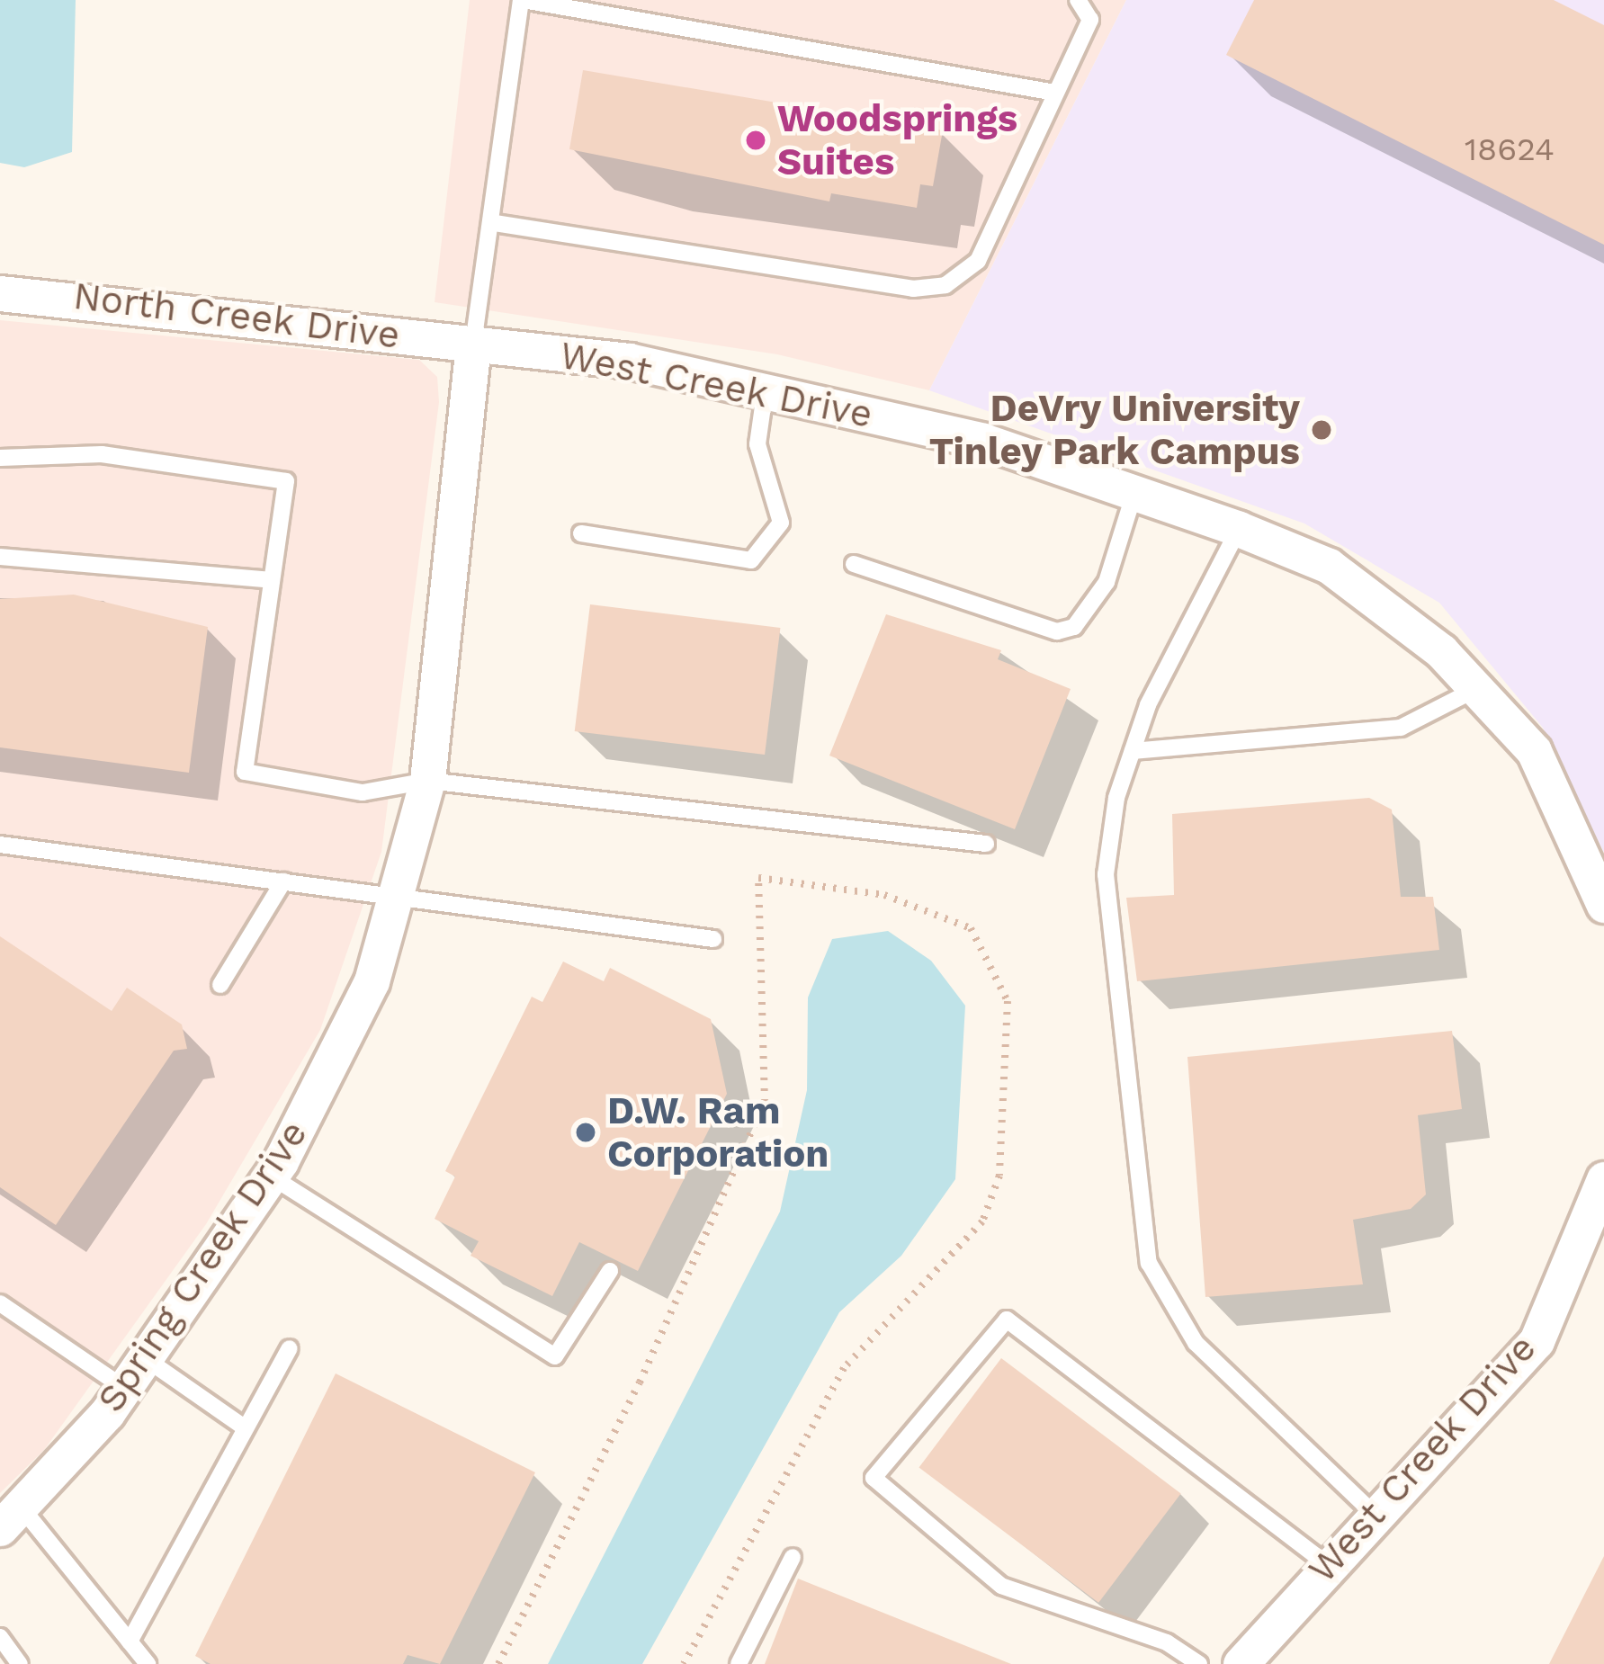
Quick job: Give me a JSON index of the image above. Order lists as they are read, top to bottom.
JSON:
{
  "streets": {
    "street": ["North Creek Drive", "West Creek Drive", "Spring Creek Drive"]
  },
  "crossings": [
    ["North Creek Drive", "West Creek Drive"],
    ["North Creek Drive", "Spring Creek Drive"],
    ["West Creek Drive", "Spring Creek Drive"]
  ],
  "places": ["Woodsprings Suites", "DeVry University Tinley Park Campus", "D.W. Ram Corporation"],
  "house_numbers": ["18624"]
}
